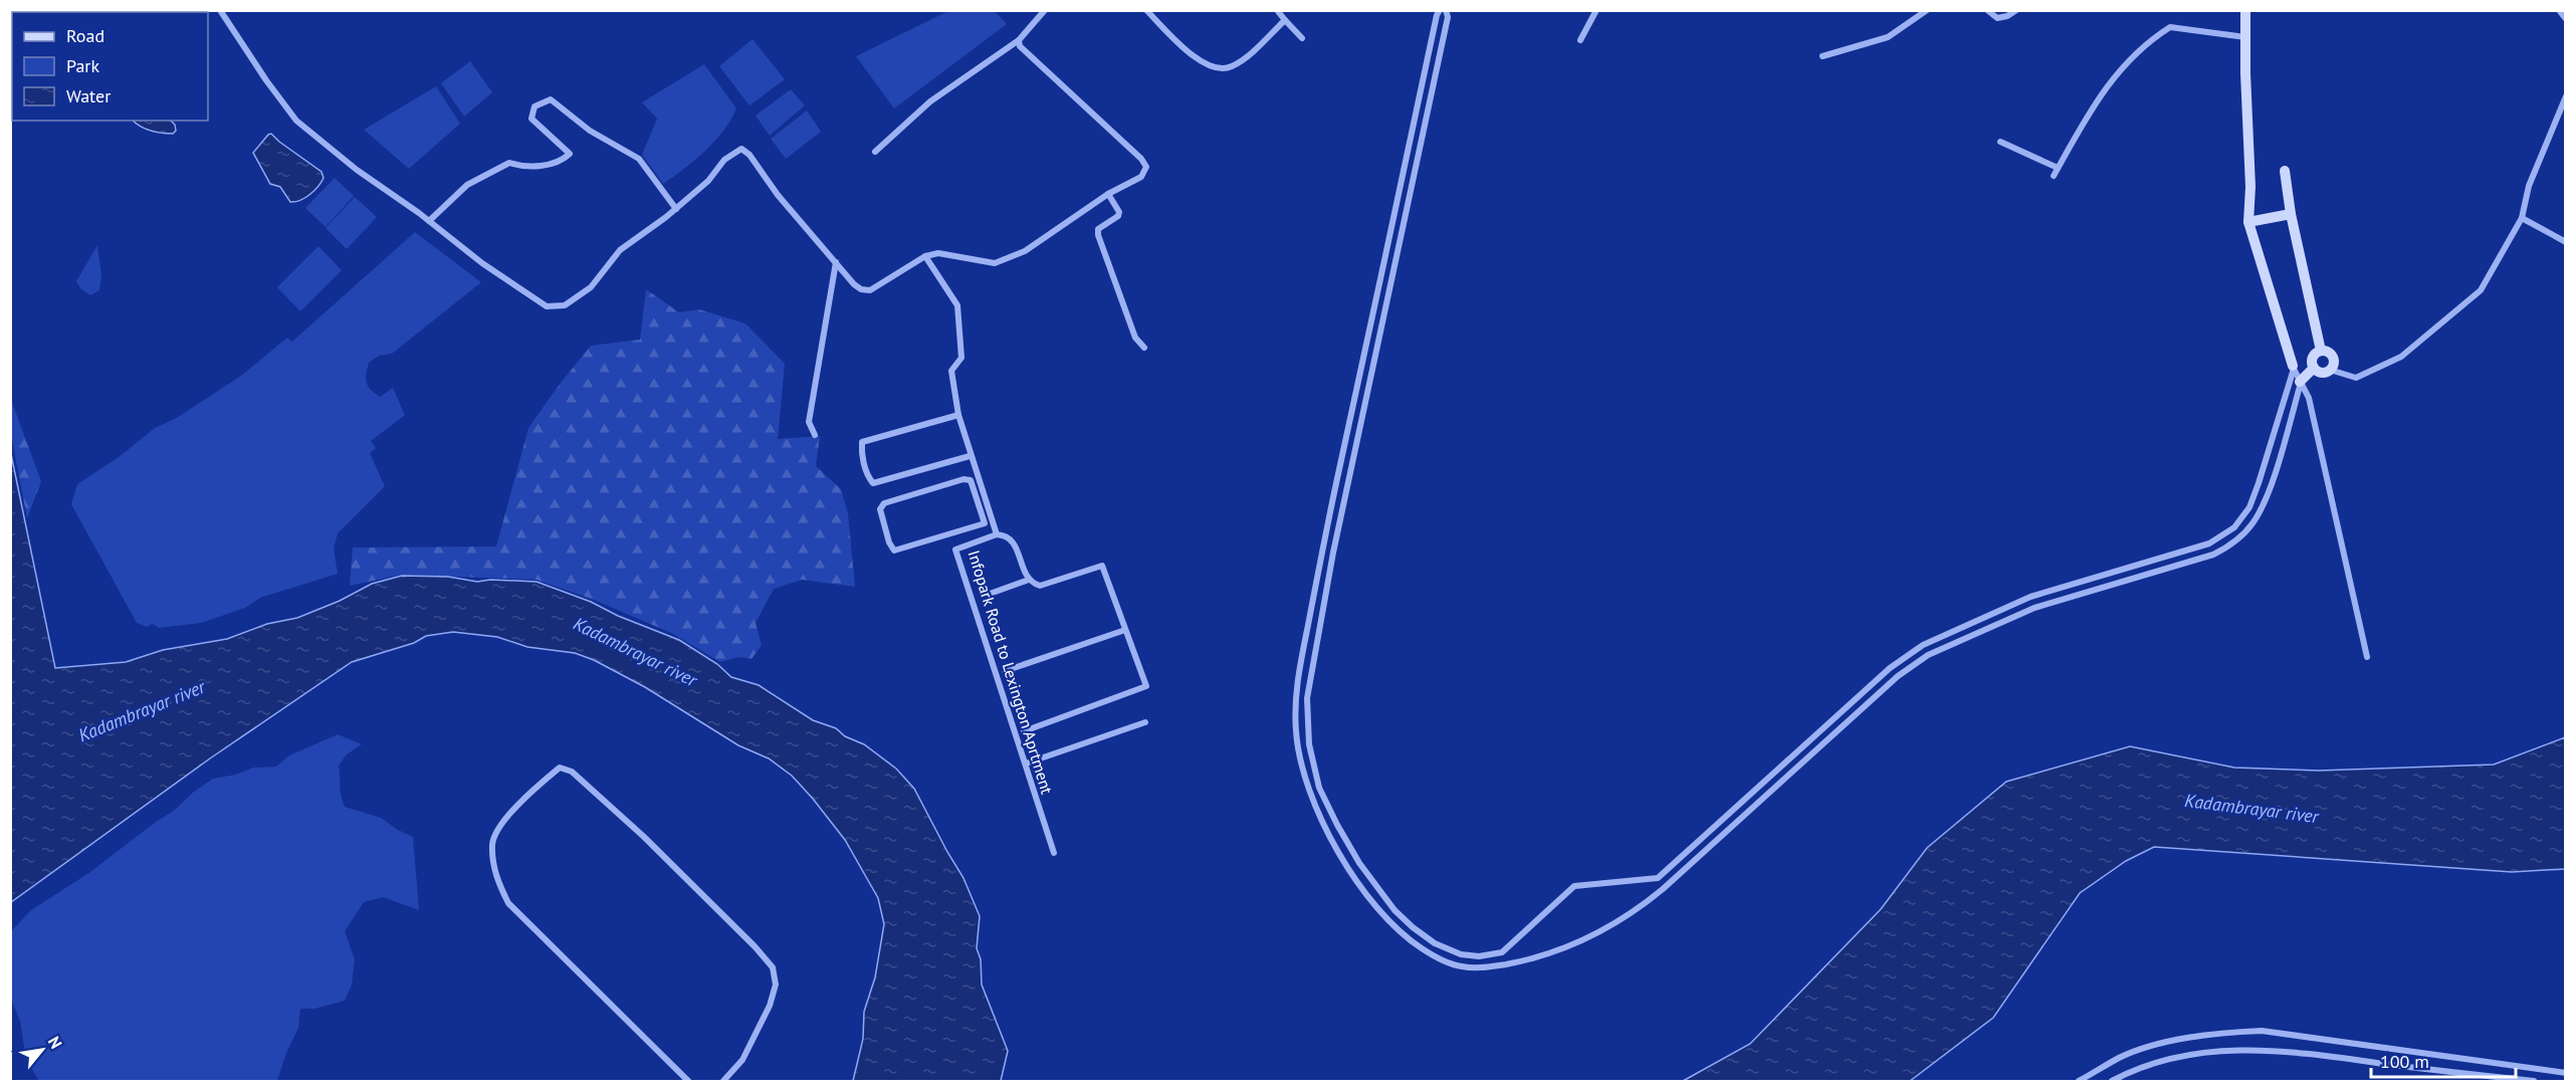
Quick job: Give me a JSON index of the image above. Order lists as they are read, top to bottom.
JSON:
{
  "streets": {
    "street": ["Infopark Road to Lexington Aprtment"]
  },
  "water": ["Kadambrayar river"],
  "legend": ["Road", "Park", "Water"],
  "scale_bar": "100 m",
  "north": "top right"
}
